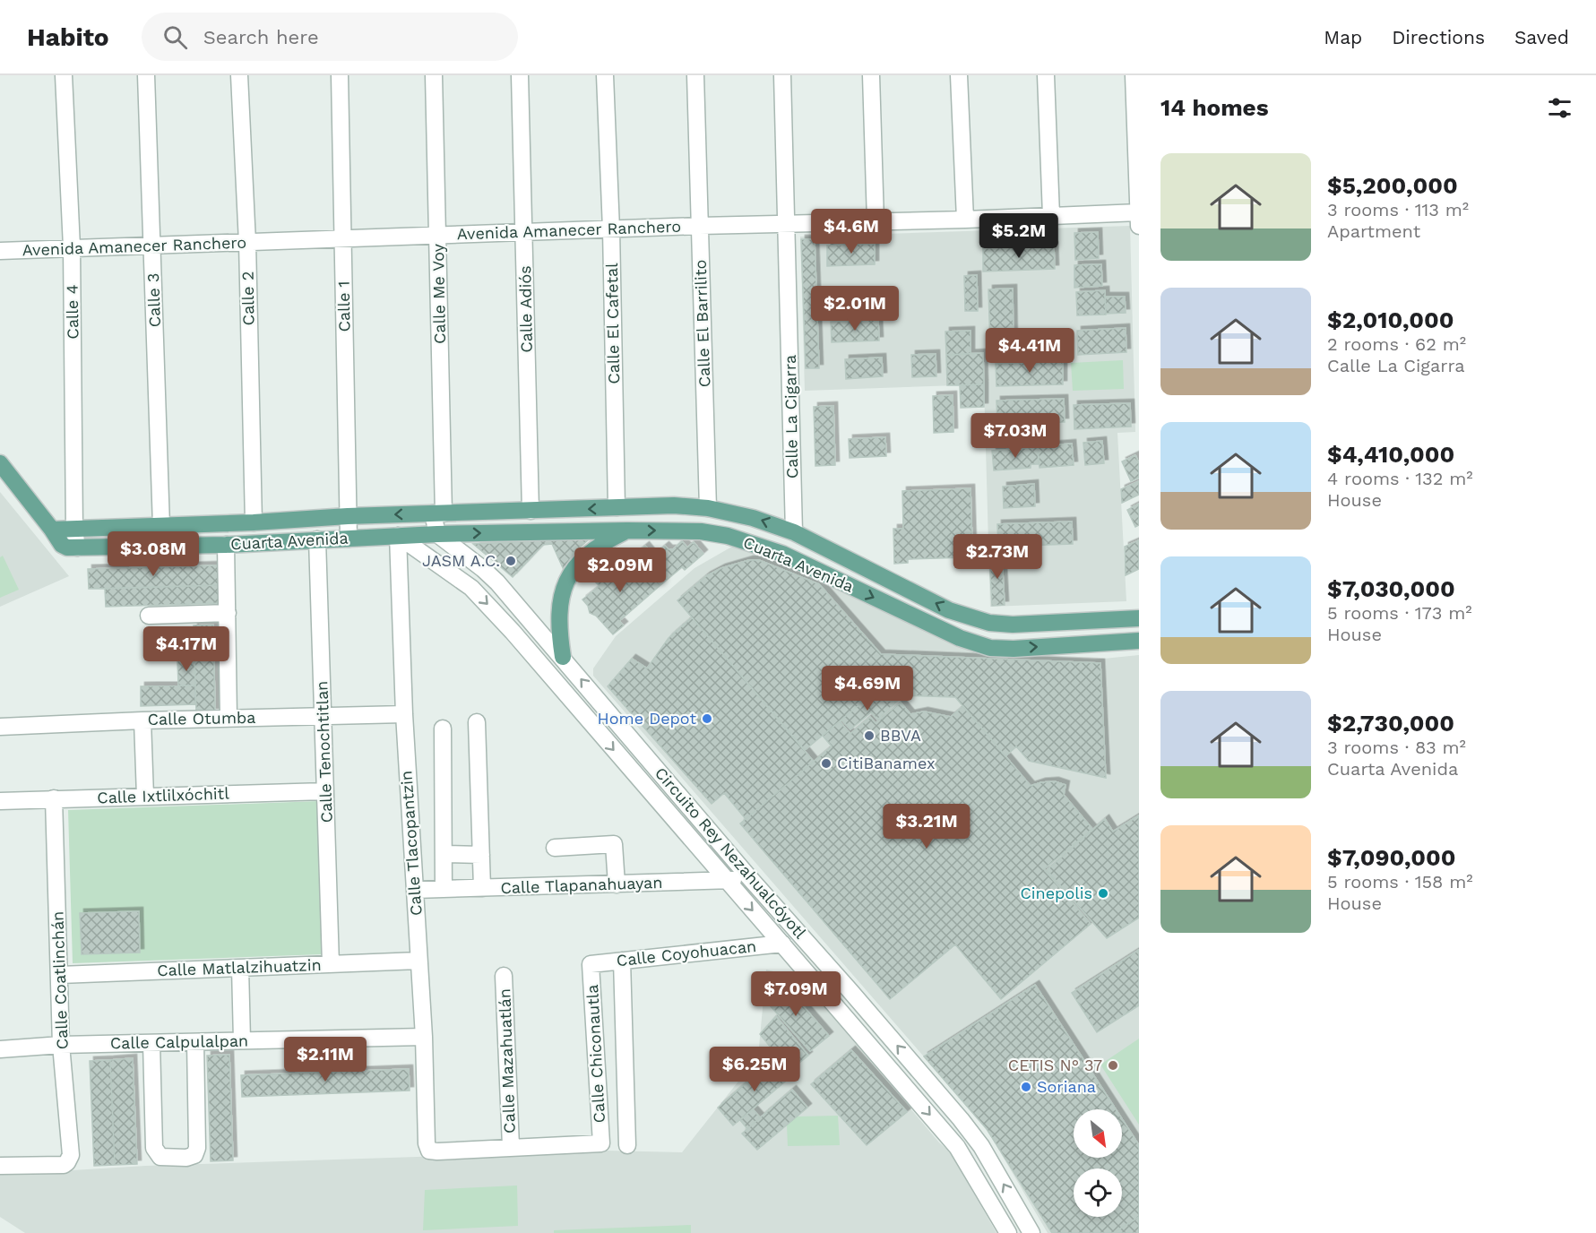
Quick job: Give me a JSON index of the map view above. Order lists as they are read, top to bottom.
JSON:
{
  "streets": {
    "main road": ["Cuarta Avenida"],
    "street": [
      "Avenida Amanecer Ranchero",
      "Calle Me Voy",
      "Calle 2",
      "Calle 3",
      "Calle 1",
      "Calle Adiós",
      "Calle 4",
      "Calle El Cafetal",
      "Calle El Barrilito",
      "Calle La Cigarra",
      "Calle Otumba",
      "Calle Tenochtitlan",
      "Calle Ixtlilxóchitl",
      "Calle Tlacopantzin",
      "Circuito Rey Nezahualcóyotl",
      "Calle Tlapanahuayan",
      "Calle Coyohuacan",
      "Calle Matlalzihuatzin",
      "Calle Coatlinchán",
      "Calle Calpulalpan",
      "Calle Chiconautla",
      "Calle Mazahuatlán"
    ]
  },
  "crossings": [
    ["Avenida Amanecer Ranchero", "Calle Me Voy"],
    ["Avenida Amanecer Ranchero", "Calle 2"],
    ["Avenida Amanecer Ranchero", "Calle 3"],
    ["Avenida Amanecer Ranchero", "Calle 1"],
    ["Avenida Amanecer Ranchero", "Calle Adiós"],
    ["Avenida Amanecer Ranchero", "Calle 4"],
    ["Avenida Amanecer Ranchero", "Calle El Cafetal"],
    ["Avenida Amanecer Ranchero", "Calle El Barrilito"],
    ["Avenida Amanecer Ranchero", "Calle La Cigarra"],
    ["Calle Me Voy", "Cuarta Avenida"],
    ["Calle 2", "Cuarta Avenida"],
    ["Calle 3", "Cuarta Avenida"],
    ["Calle 1", "Cuarta Avenida"],
    ["Calle Adiós", "Cuarta Avenida"],
    ["Calle 4", "Cuarta Avenida"],
    ["Calle El Cafetal", "Cuarta Avenida"],
    ["Calle El Barrilito", "Cuarta Avenida"],
    ["Calle La Cigarra", "Cuarta Avenida"],
    ["Cuarta Avenida", "Calle Tenochtitlan"],
    ["Cuarta Avenida", "Calle Tlacopantzin"],
    ["Cuarta Avenida", "Circuito Rey Nezahualcóyotl"],
    ["Calle Otumba", "Calle Tenochtitlan"],
    ["Calle Otumba", "Calle Tlacopantzin"],
    ["Calle Tenochtitlan", "Calle Ixtlilxóchitl"],
    ["Calle Tenochtitlan", "Calle Matlalzihuatzin"],
    ["Calle Ixtlilxóchitl", "Calle Coatlinchán"],
    ["Calle Tlacopantzin", "Circuito Rey Nezahualcóyotl"],
    ["Calle Tlacopantzin", "Calle Tlapanahuayan"],
    ["Calle Tlacopantzin", "Calle Matlalzihuatzin"],
    ["Calle Tlacopantzin", "Calle Calpulalpan"],
    ["Calle Tlacopantzin", "Calle Chiconautla"],
    ["Calle Tlacopantzin", "Calle Mazahuatlán"],
    ["Circuito Rey Nezahualcóyotl", "Calle Tlapanahuayan"],
    ["Circuito Rey Nezahualcóyotl", "Calle Coyohuacan"],
    ["Calle Coyohuacan", "Calle Chiconautla"],
    ["Calle Matlalzihuatzin", "Calle Coatlinchán"],
    ["Calle Coatlinchán", "Calle Calpulalpan"],
    ["Calle Chiconautla", "Calle Mazahuatlán"]
  ],
  "places": [
    "JASM A.C.",
    "Home Depot",
    "BBVA",
    "CitiBanamex",
    "Cinepolis",
    "CETIS N° 37",
    "Soriana"
  ],
  "north": "bottom right",
  "page": {
    "header": "Habito",
    "search": "Search here",
    "nav": ["Map", "Directions", "Saved"],
    "heading": "14 homes",
    "list": [
      {
        "name": "$5,200,000",
        "note": "3 rooms · 113 m² · Apartment"
      },
      {
        "name": "$2,010,000",
        "note": "2 rooms · 62 m² · Calle La Cigarra"
      },
      {
        "name": "$4,410,000",
        "note": "4 rooms · 132 m² · House"
      },
      {
        "name": "$7,030,000",
        "note": "5 rooms · 173 m² · House"
      },
      {
        "name": "$2,730,000",
        "note": "3 rooms · 83 m² · Cuarta Avenida"
      },
      {
        "name": "$7,090,000",
        "note": "5 rooms · 158 m² · House"
      }
    ],
    "price": [
      "$4.6M",
      "$5.2M",
      "$2.01M",
      "$4.41M",
      "$7.03M",
      "$3.08M",
      "$2.73M",
      "$2.09M",
      "$4.17M",
      "$4.69M",
      "$3.21M",
      "$7.09M",
      "$2.11M",
      "$6.25M"
    ]
  }
}
